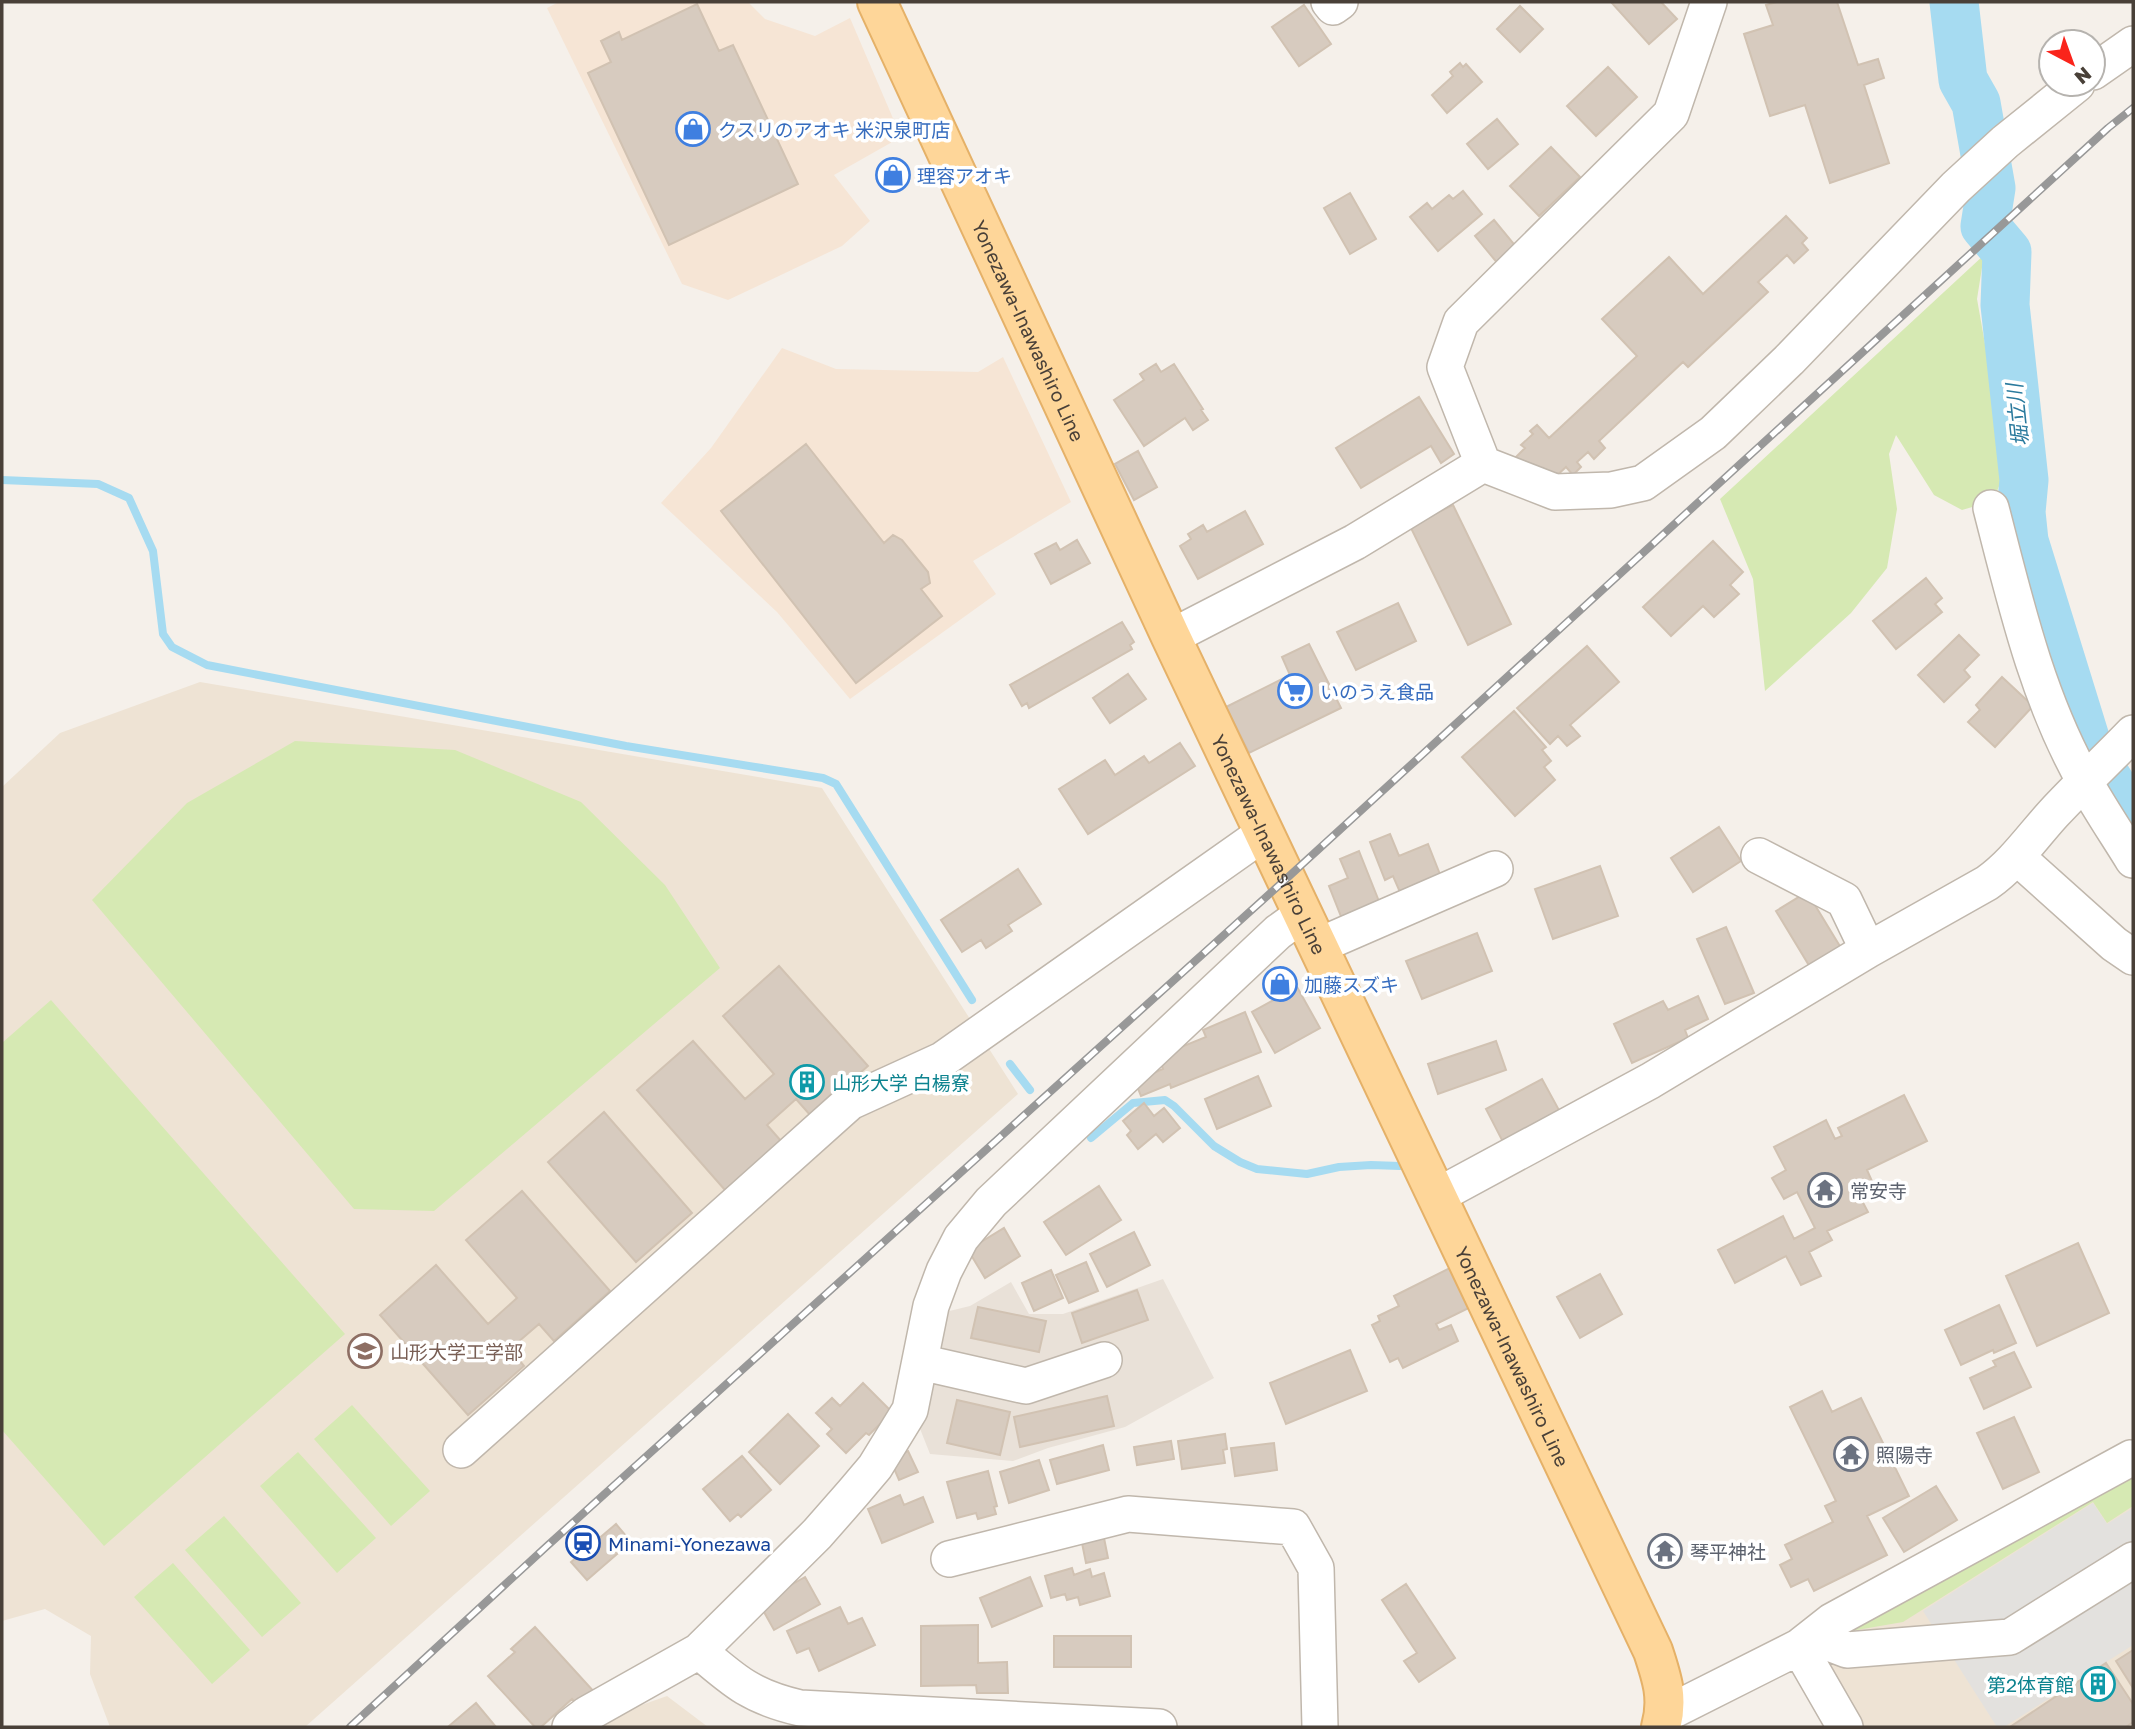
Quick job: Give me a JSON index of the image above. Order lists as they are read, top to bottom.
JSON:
{
  "streets": {
    "main road": ["Yonezawa-Inawashiro Line"]
  },
  "water": ["堀立川"],
  "places": {
    "shop": ["クスリのアオキ 米沢泉町店", "理容アオキ", "加藤スズキ"],
    "supermarket": ["いのうえ食品"],
    "building": ["山形大学 白楊寮", "第2体育館"],
    "temple": ["常安寺", "照陽寺", "琴平神社"],
    "school or university": ["山形大学工学部"],
    "station": ["Minami-Yonezawa"]
  },
  "north": "bottom right"
}
